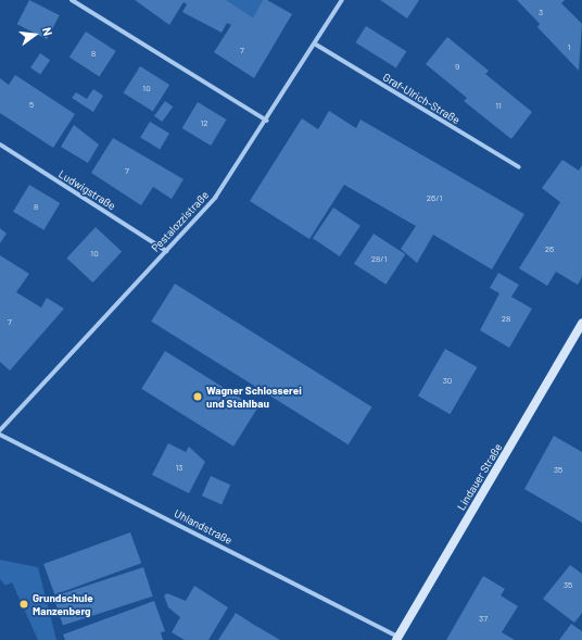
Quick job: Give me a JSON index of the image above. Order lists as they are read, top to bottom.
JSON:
{
  "streets": {
    "main road": ["Lindauer Straße"],
    "street": [
      "Graf-Ulrich-Straße",
      "Ludwigstraße",
      "Pestalozzistraße",
      "Uhlandstraße"
    ]
  },
  "crossings": [
    ["Graf-Ulrich-Straße", "Pestalozzistraße"],
    ["Ludwigstraße", "Pestalozzistraße"],
    ["Lindauer Straße", "Uhlandstraße"]
  ],
  "places": ["Wagner Schlosserei und Stahlbau", "Grundschule Manzenberg"],
  "house_numbers": [
    "3",
    "1",
    "7",
    "8",
    "9",
    "10",
    "5",
    "11",
    "12",
    "7",
    "26/1",
    "8",
    "26",
    "10",
    "28/1",
    "28",
    "7",
    "30",
    "13",
    "35",
    "35",
    "37"
  ],
  "north": "right"
}
